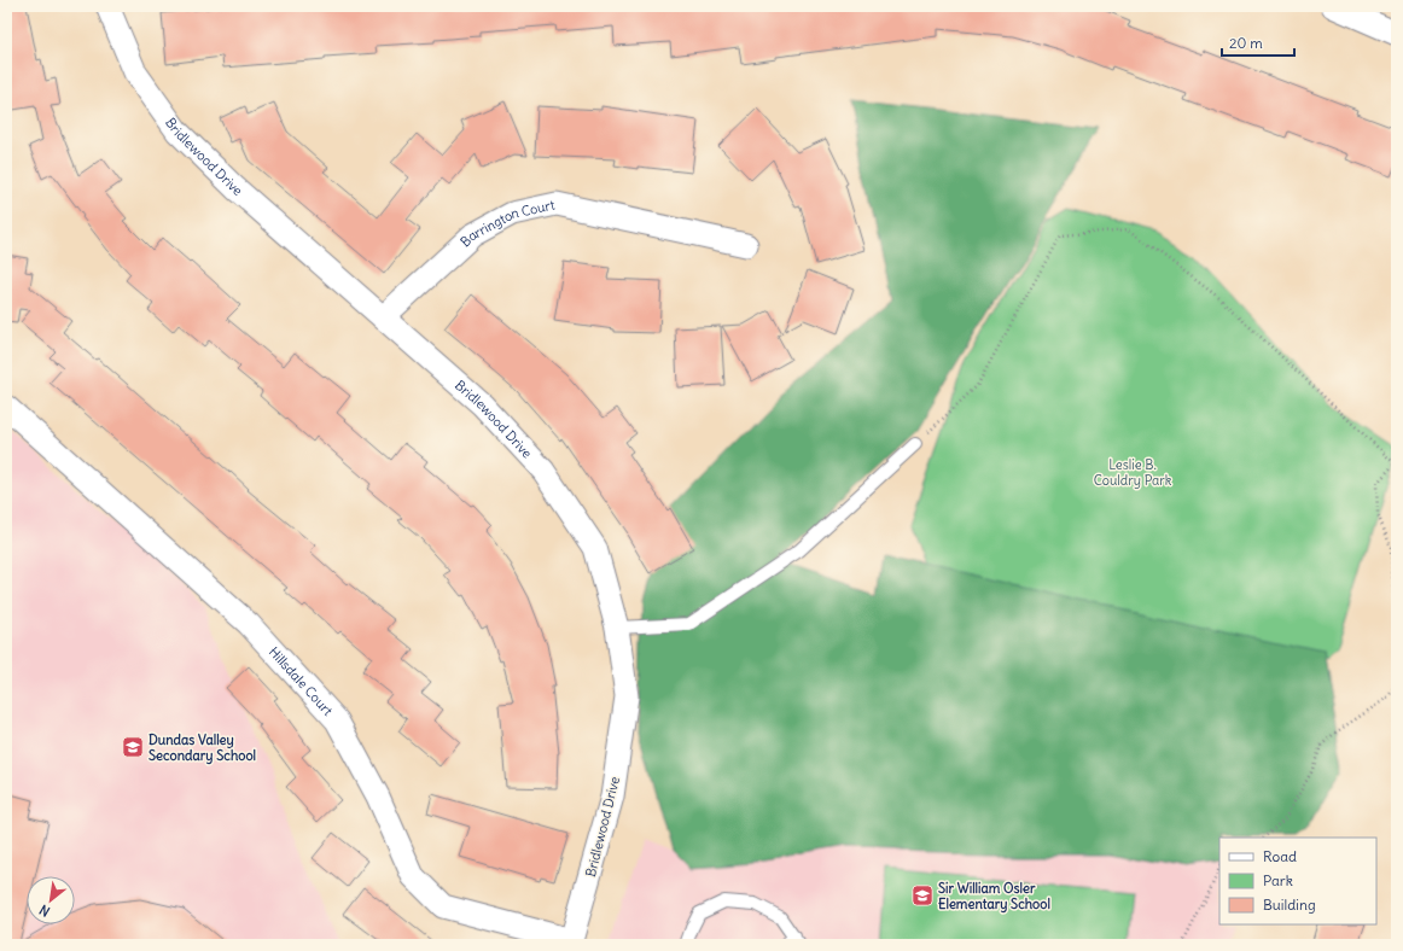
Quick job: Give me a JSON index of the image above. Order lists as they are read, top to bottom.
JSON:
{
  "streets": {
    "street": ["Bridlewood Drive", "Barrington Court", "Hillsdale Court"]
  },
  "crossings": [
    ["Bridlewood Drive", "Barrington Court"],
    ["Bridlewood Drive", "Hillsdale Court"]
  ],
  "parks": ["Leslie B. Couldry Park"],
  "places": {
    "school or university": ["Dundas Valley Secondary School", "Sir William Osler Elementary School"]
  },
  "legend": ["Road", "Park", "Building"],
  "scale_bar": "20 m",
  "north": "bottom left"
}
